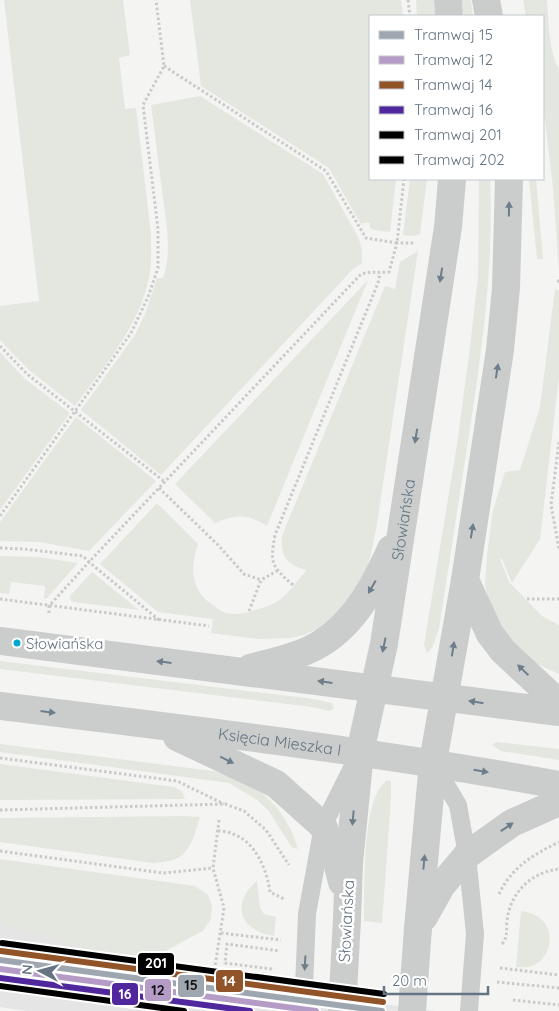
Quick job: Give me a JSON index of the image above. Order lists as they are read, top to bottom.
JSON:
{
  "streets": {
    "street": ["Słowiańska", "Księcia Mieszka I"]
  },
  "crossings": [
    ["Słowiańska", "Księcia Mieszka I"]
  ],
  "places": ["Słowiańska"],
  "lines": [
    "tram line 201",
    "tram line 14",
    "tram line 15",
    "tram line 12",
    "tram line 16",
    "tram line 202"
  ],
  "legend": [
    "Tramwaj 15",
    "Tramwaj 12",
    "Tramwaj 14",
    "Tramwaj 16",
    "Tramwaj 201",
    "Tramwaj 202"
  ],
  "scale_bar": "20 m",
  "north": "left"
}
